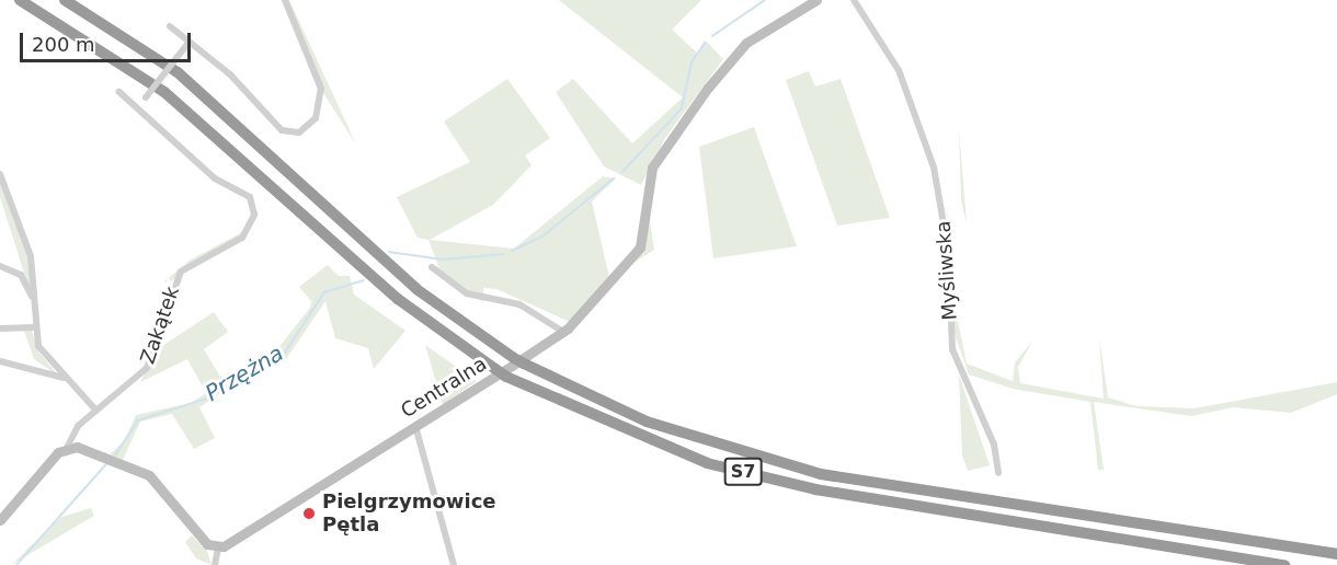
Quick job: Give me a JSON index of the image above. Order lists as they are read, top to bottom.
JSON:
{
  "streets": {
    "highway": ["S7"],
    "street": ["Myśliwska", "Zakątek", "Centralna"]
  },
  "water": ["Przężna"],
  "places": ["Pielgrzymowice Pętla"],
  "scale_bar": "200 m"
}
